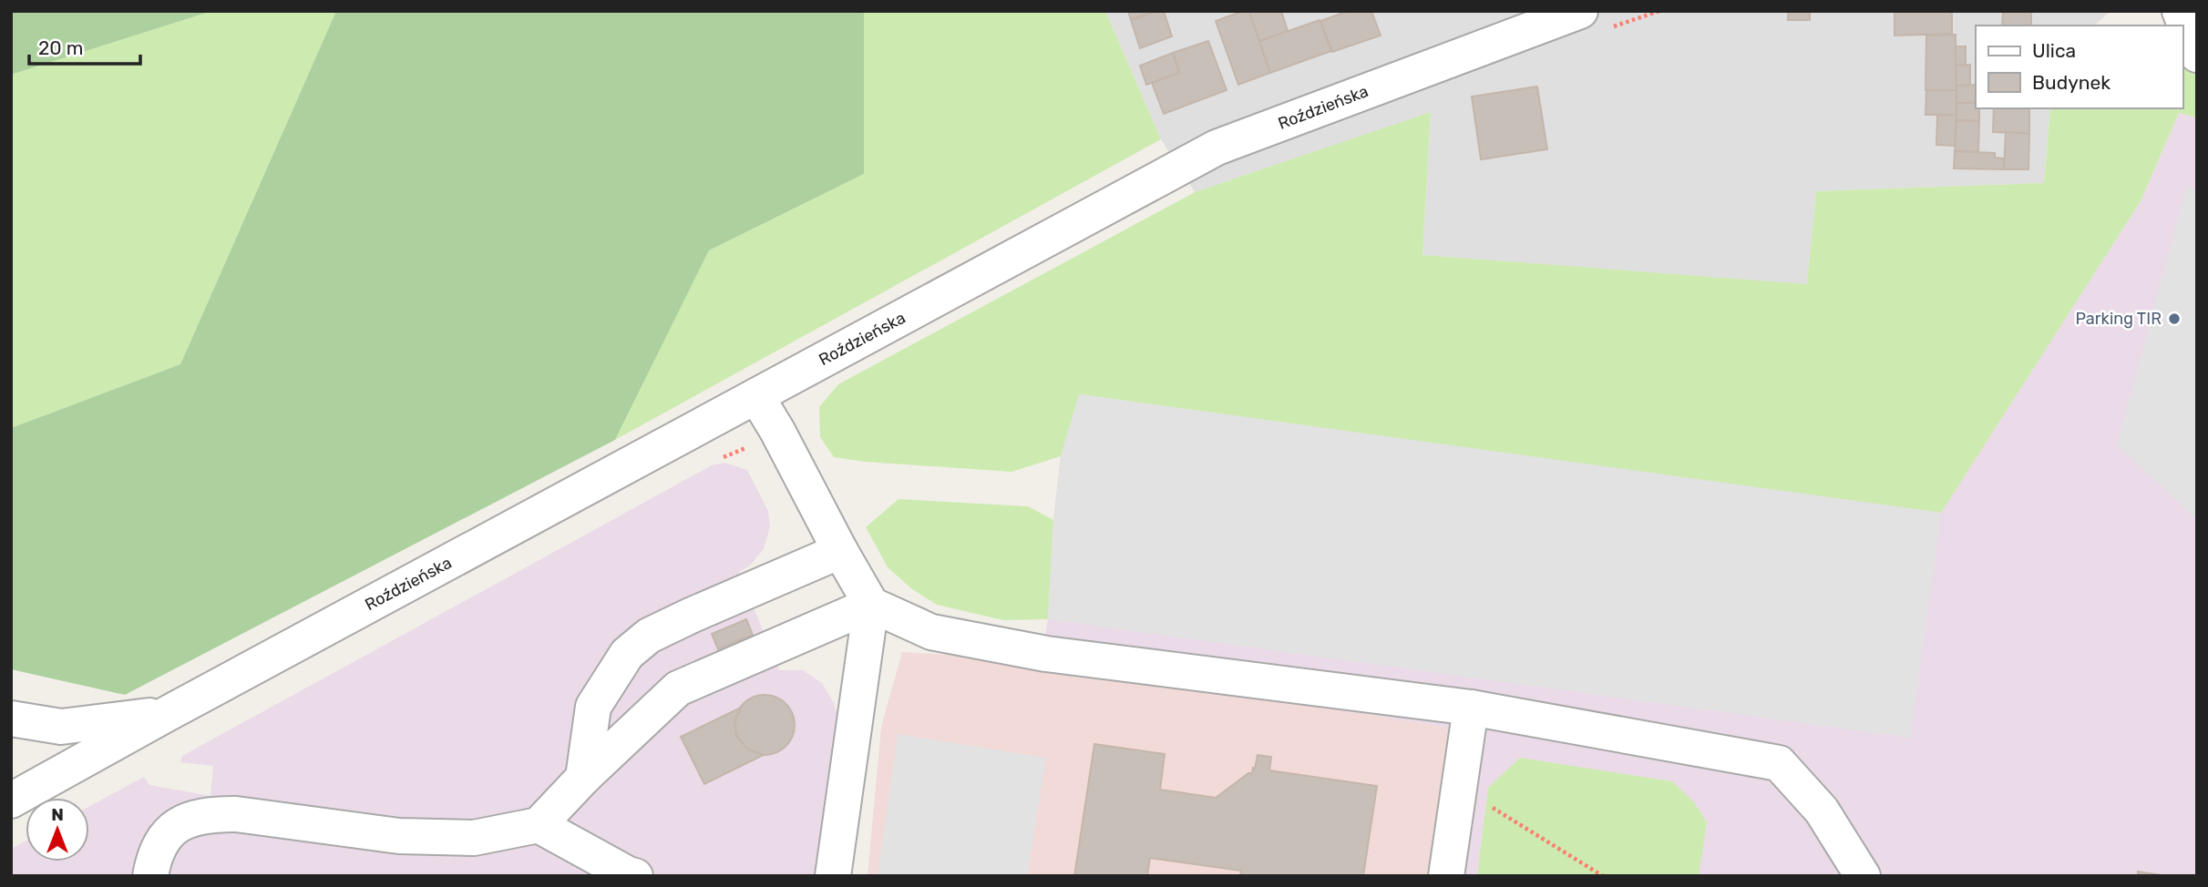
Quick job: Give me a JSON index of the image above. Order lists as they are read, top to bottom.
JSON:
{
  "streets": {
    "street": ["Roździeńska"]
  },
  "places": ["Parking TIR"],
  "legend": ["Ulica", "Budynek"],
  "scale_bar": "20 m",
  "north": "top"
}
